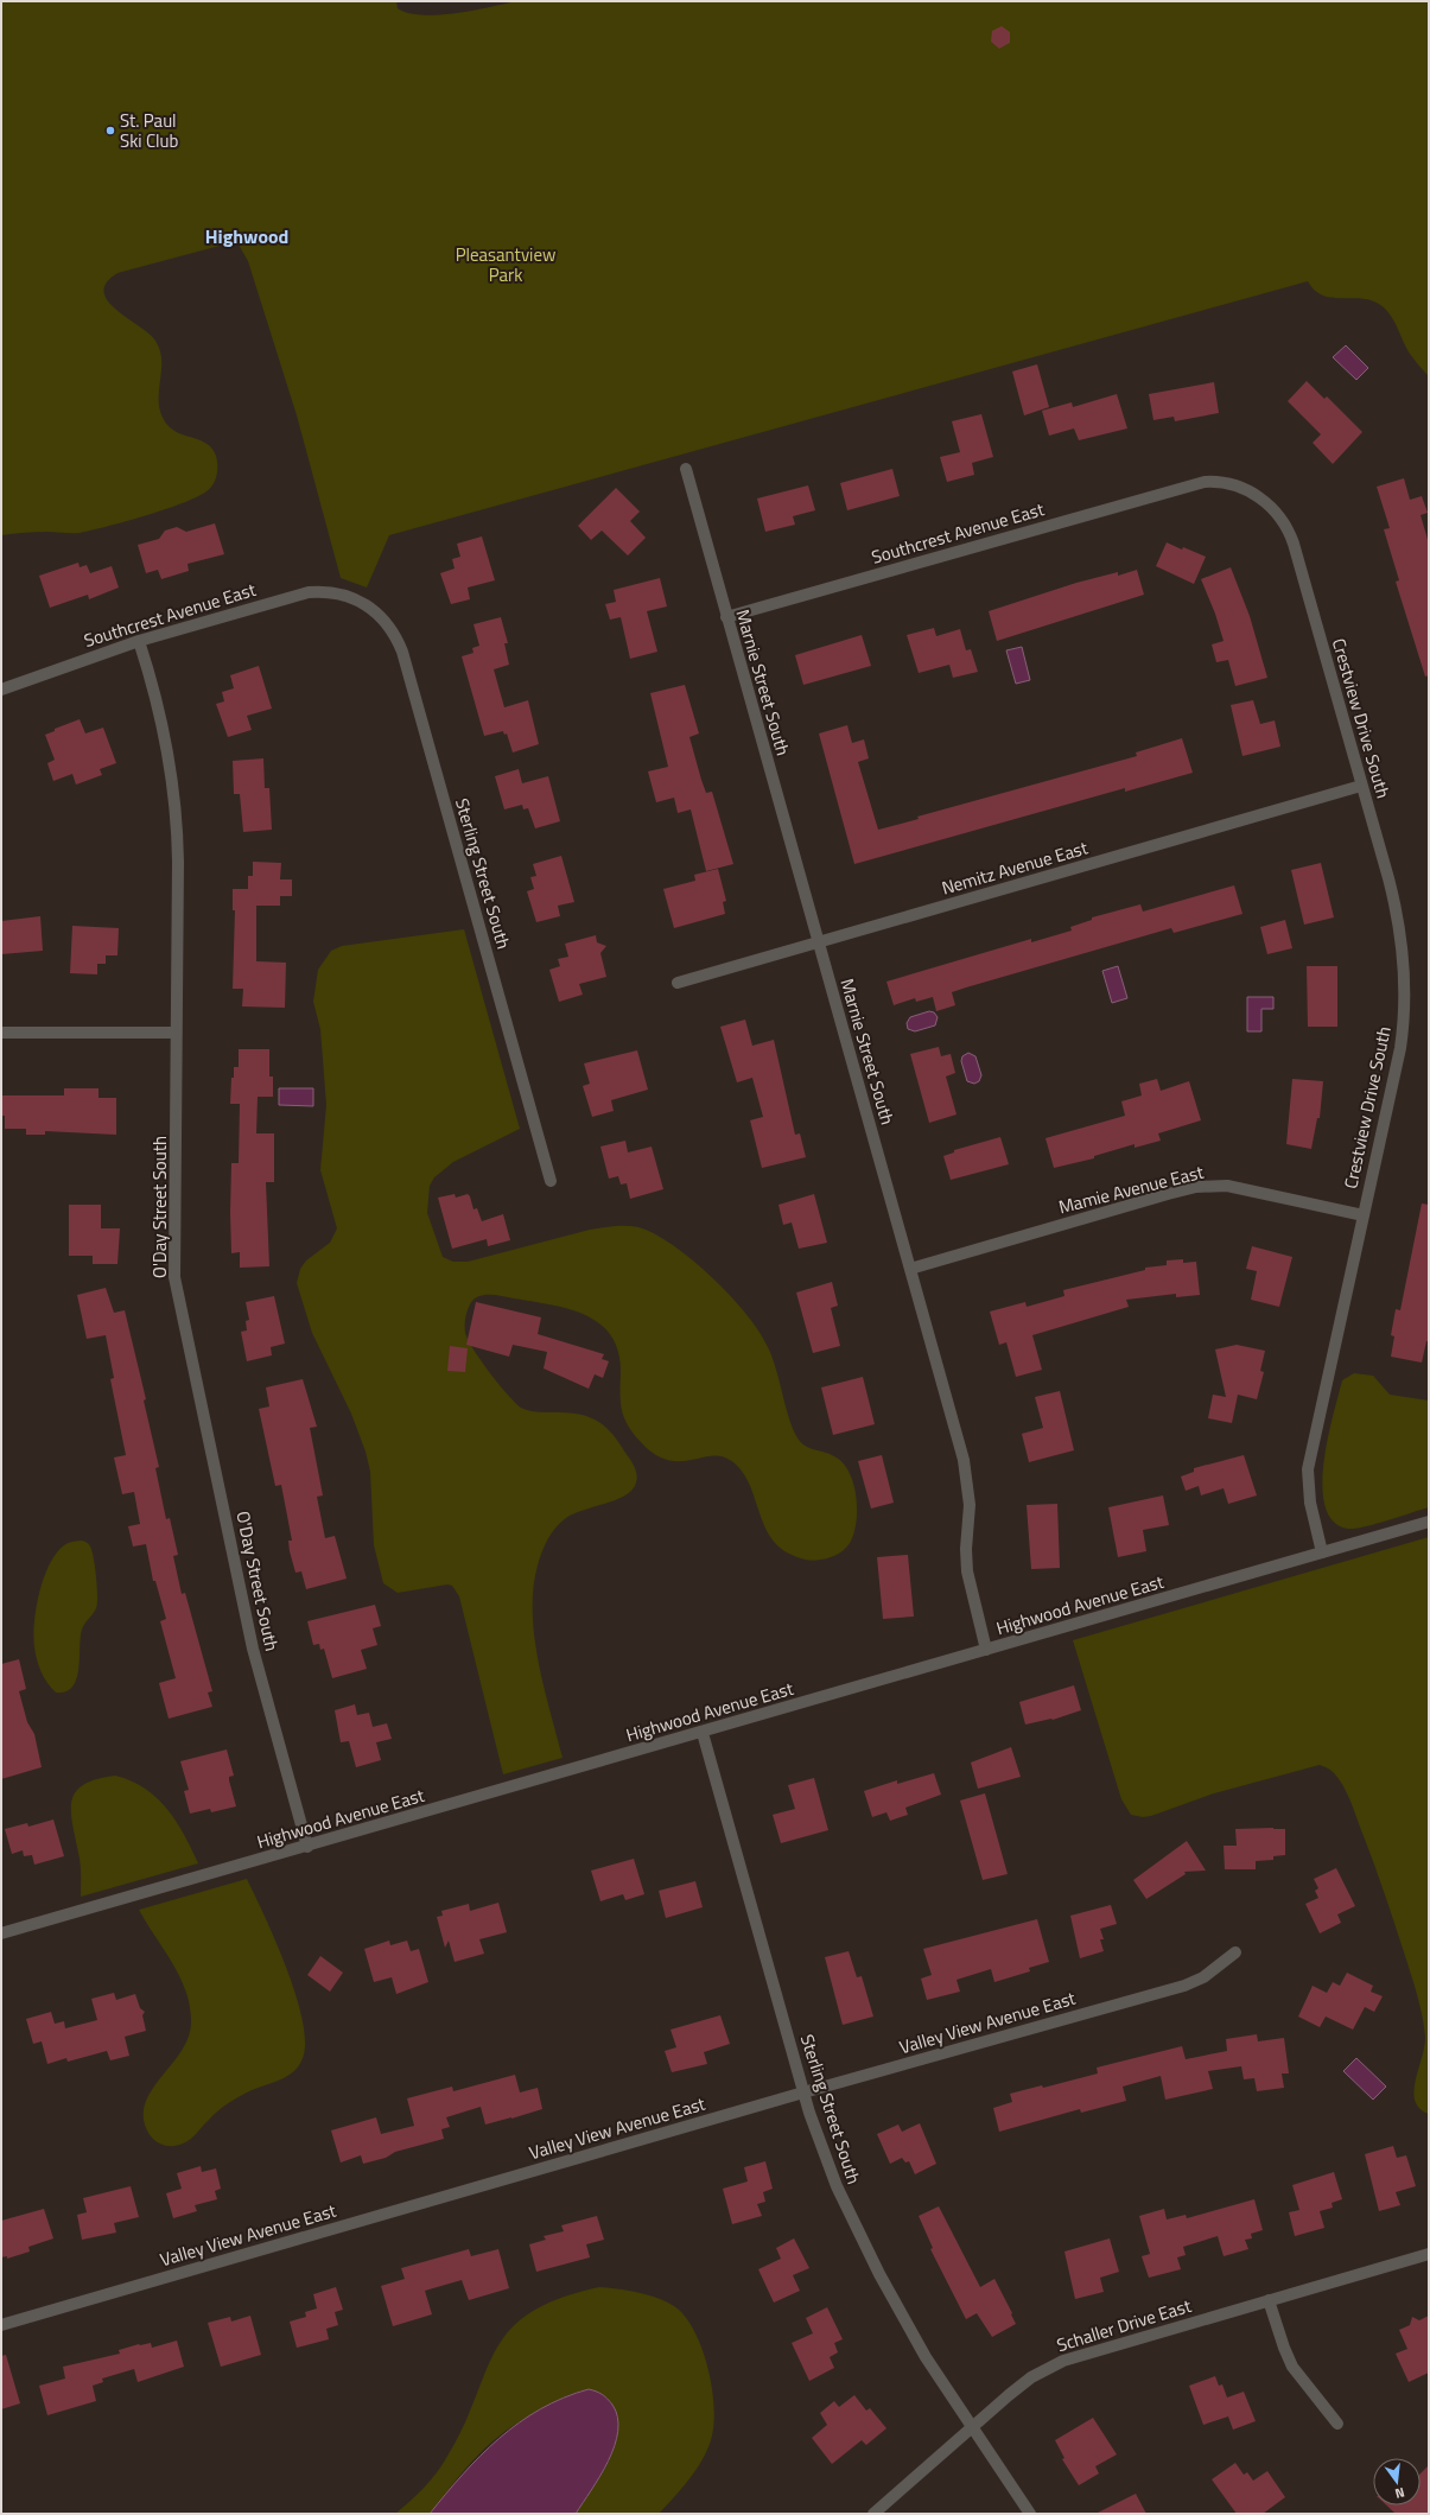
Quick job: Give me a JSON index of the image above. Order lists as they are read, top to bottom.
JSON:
{
  "streets": {
    "street": [
      "Southcrest Avenue East",
      "Marnie Street South",
      "Crestview Drive South",
      "Nemitz Avenue East",
      "Sterling Street South",
      "Mamie Avenue East",
      "O'Day Street South",
      "Highwood Avenue East",
      "Valley View Avenue East",
      "Schaller Drive East"
    ]
  },
  "crossings": [
    ["Southcrest Avenue East", "Marnie Street South"],
    ["Southcrest Avenue East", "Crestview Drive South"],
    ["Southcrest Avenue East", "Sterling Street South"],
    ["Southcrest Avenue East", "O'Day Street South"],
    ["Marnie Street South", "Nemitz Avenue East"],
    ["Marnie Street South", "Mamie Avenue East"],
    ["Marnie Street South", "Highwood Avenue East"],
    ["Crestview Drive South", "Nemitz Avenue East"],
    ["Crestview Drive South", "Mamie Avenue East"],
    ["Crestview Drive South", "Highwood Avenue East"],
    ["Sterling Street South", "Highwood Avenue East"],
    ["Sterling Street South", "Valley View Avenue East"],
    ["Sterling Street South", "Schaller Drive East"],
    ["O'Day Street South", "Highwood Avenue East"]
  ],
  "districts": ["Highwood"],
  "parks": ["Pleasantview Park"],
  "places": ["St. Paul Ski Club"],
  "north": "bottom"
}
